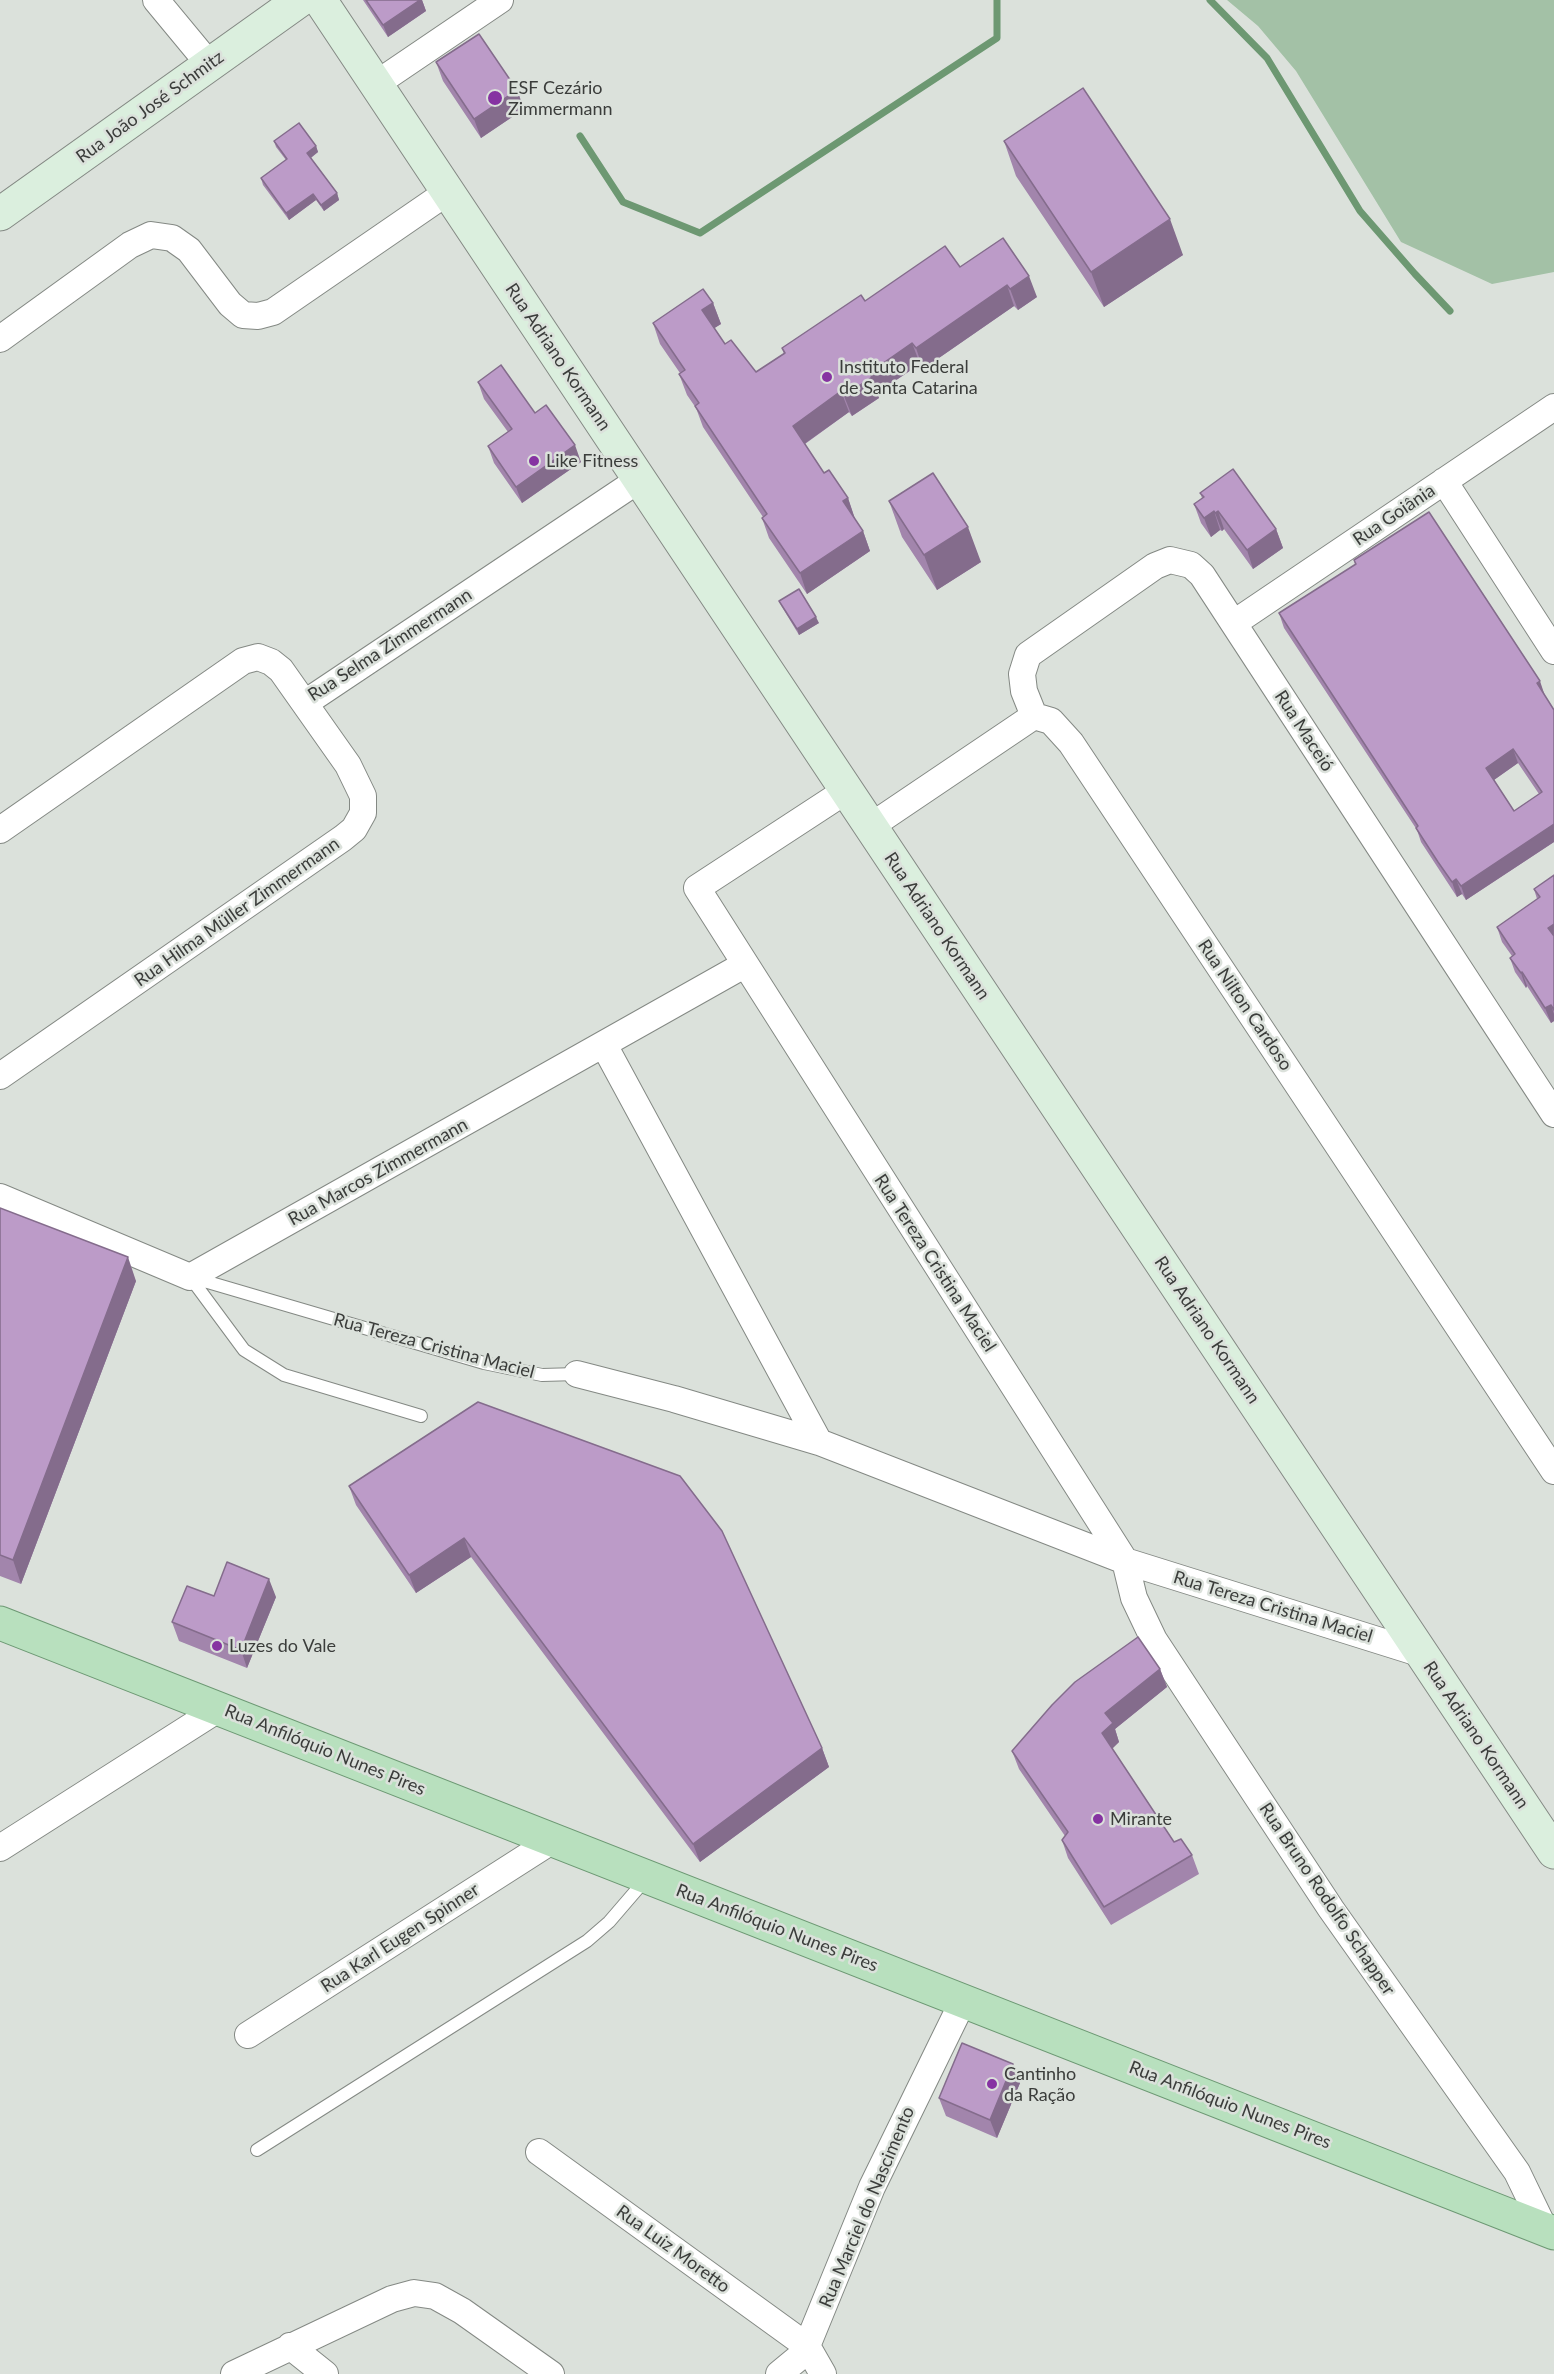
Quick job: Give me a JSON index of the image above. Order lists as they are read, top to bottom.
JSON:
{
  "streets": {
    "main road": ["Rua Anfilóquio Nunes Pires"],
    "street": [
      "Rua João José Schmitz",
      "Rua Adriano Kormann",
      "Rua Goiânia",
      "Rua Selma Zimmermann",
      "Rua Maceió",
      "Rua Hilma Müller Zimmermann",
      "Rua Nilton Cardoso",
      "Rua Marcos Zimmermann",
      "Rua Tereza Cristina Maciel",
      "Rua Bruno Rodolfo Schapper",
      "Rua Karl Eugen Spinner",
      "Rua Marciel do Nascimento",
      "Rua Luiz Moretto"
    ]
  },
  "crossings": [
    ["Rua Adriano Kormann", "Rua Selma Zimmermann"],
    ["Rua Adriano Kormann", "Rua Tereza Cristina Maciel"],
    ["Rua Goiânia", "Rua Maceió"],
    ["Rua Selma Zimmermann", "Rua Hilma Müller Zimmermann"],
    ["Rua Maceió", "Rua Nilton Cardoso"],
    ["Rua Marcos Zimmermann", "Rua Tereza Cristina Maciel"],
    ["Rua Tereza Cristina Maciel", "Rua Bruno Rodolfo Schapper"],
    ["Rua Anfilóquio Nunes Pires", "Rua Bruno Rodolfo Schapper"],
    ["Rua Anfilóquio Nunes Pires", "Rua Karl Eugen Spinner"],
    ["Rua Anfilóquio Nunes Pires", "Rua Marciel do Nascimento"],
    ["Rua Marciel do Nascimento", "Rua Luiz Moretto"]
  ],
  "places": [
    "ESF Cezário Zimmermann",
    "Instituto Federal de Santa Catarina",
    "Like Fitness",
    "Luzes do Vale",
    "Mirante",
    "Cantinho da Ração"
  ]
}
